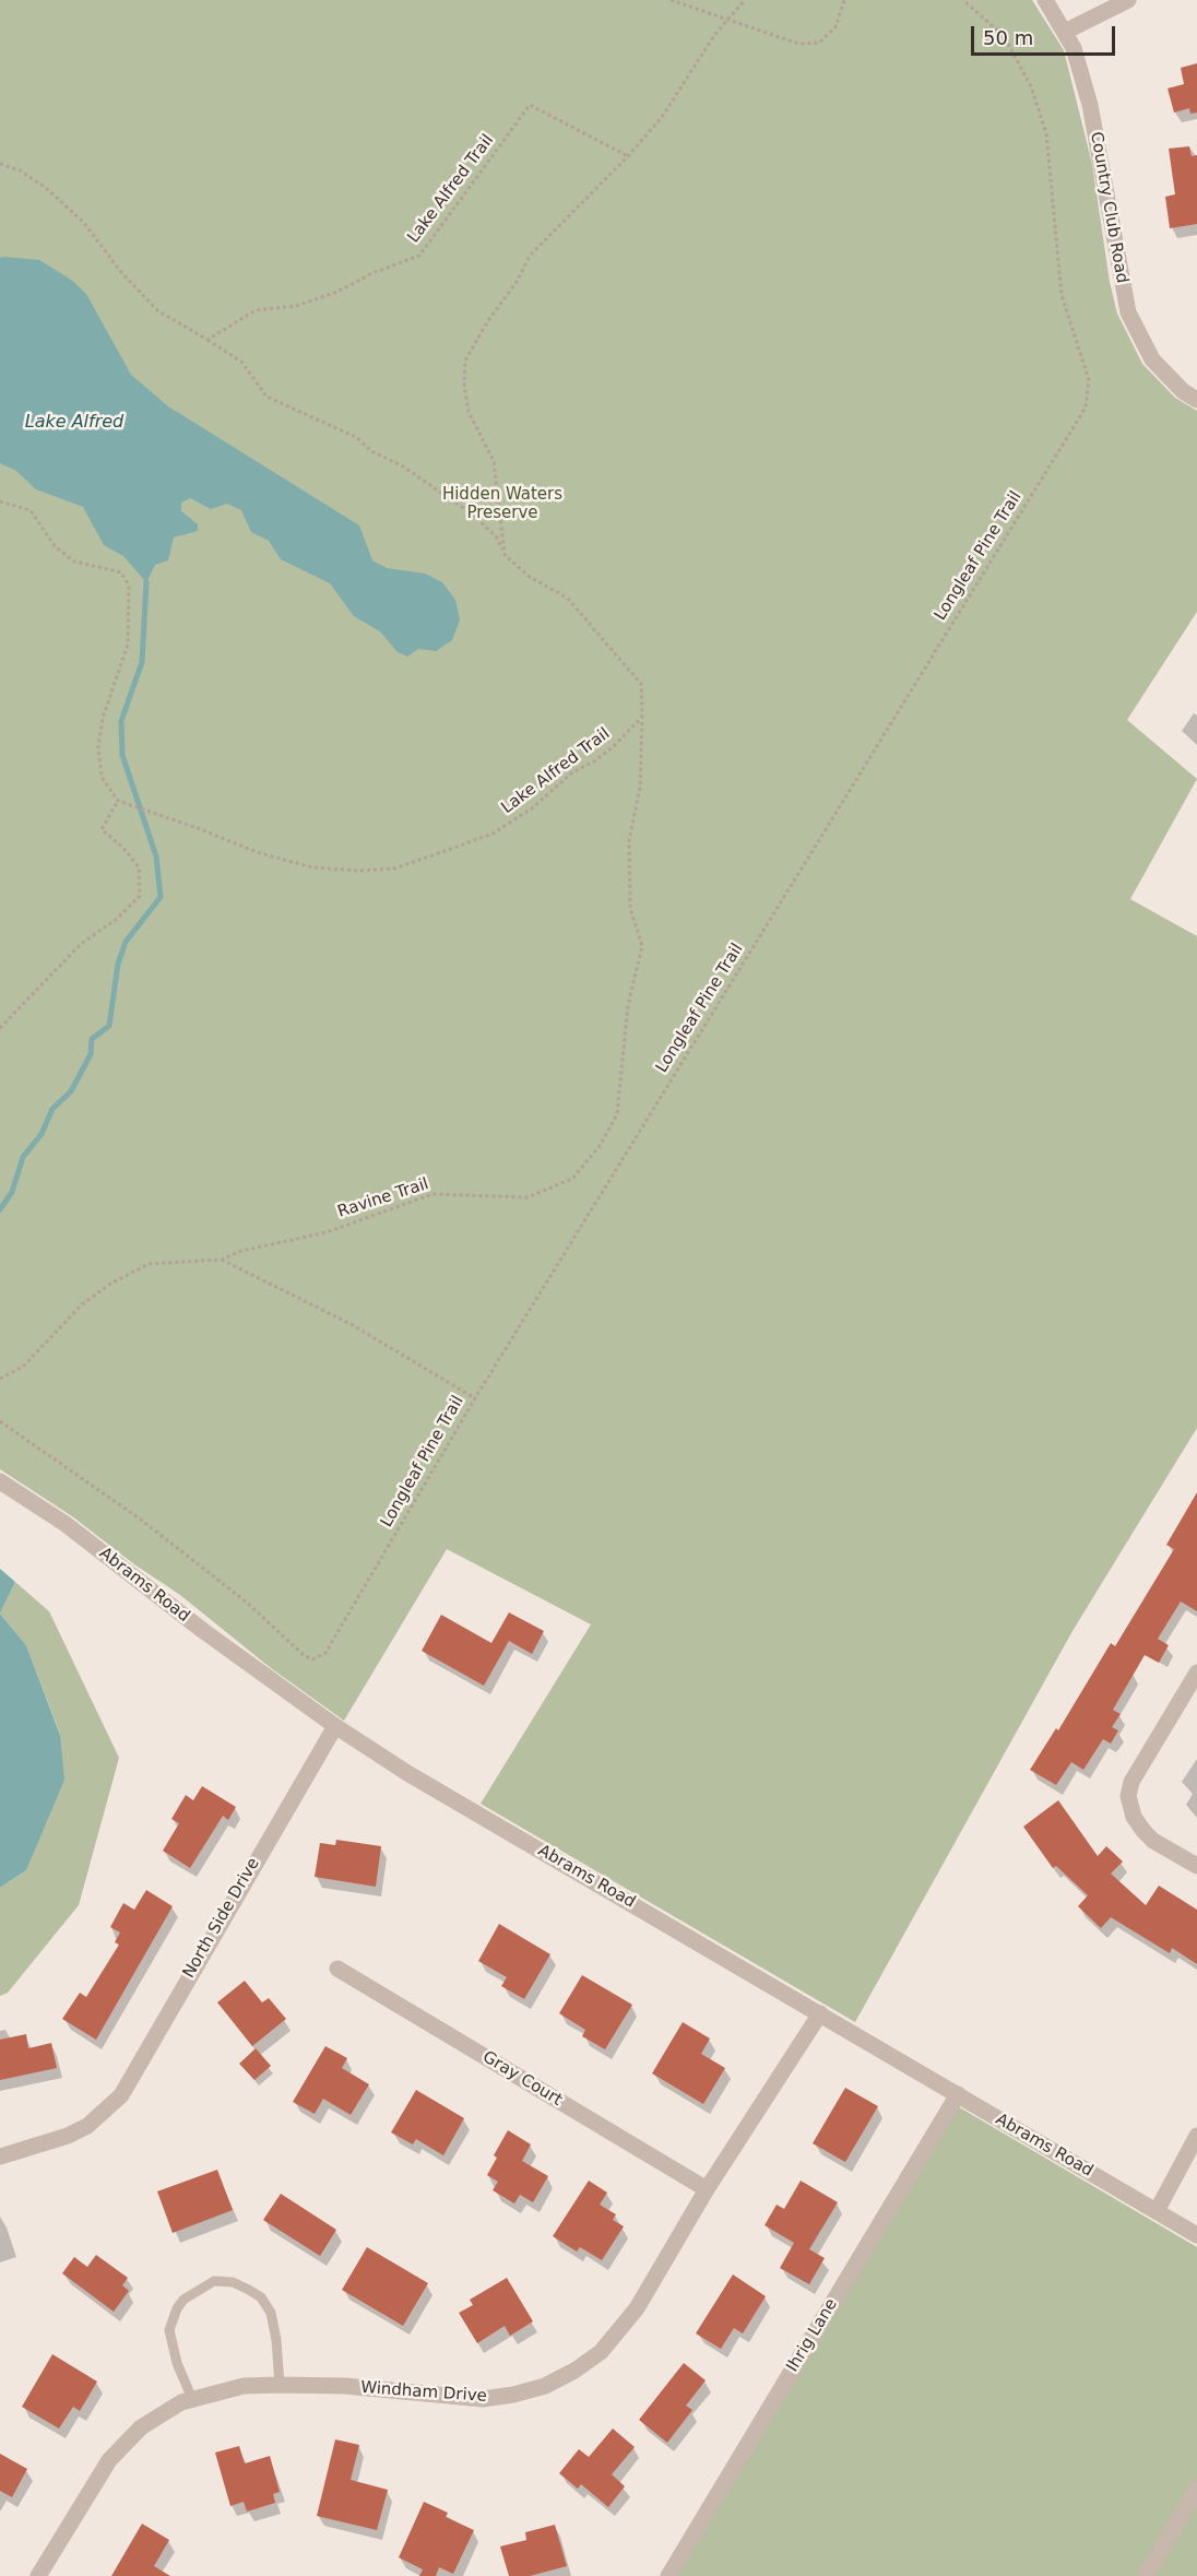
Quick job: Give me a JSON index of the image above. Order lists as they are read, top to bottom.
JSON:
{
  "streets": {
    "street": [
      "Country Club Road",
      "Abrams Road",
      "North Side Drive",
      "Gray Court",
      "Ihrig Lane",
      "Windham Drive"
    ],
    "path": ["Lake Alfred Trail", "Longleaf Pine Trail", "Ravine Trail"]
  },
  "crossings": [
    ["Lake Alfred Trail", "Ravine Trail"],
    ["Abrams Road", "North Side Drive"],
    ["Abrams Road", "Ihrig Lane"],
    ["Abrams Road", "Windham Drive"],
    ["Gray Court", "Windham Drive"]
  ],
  "water": ["Lake Alfred"],
  "parks": ["Hidden Waters Preserve"],
  "scale_bar": "50 m"
}
